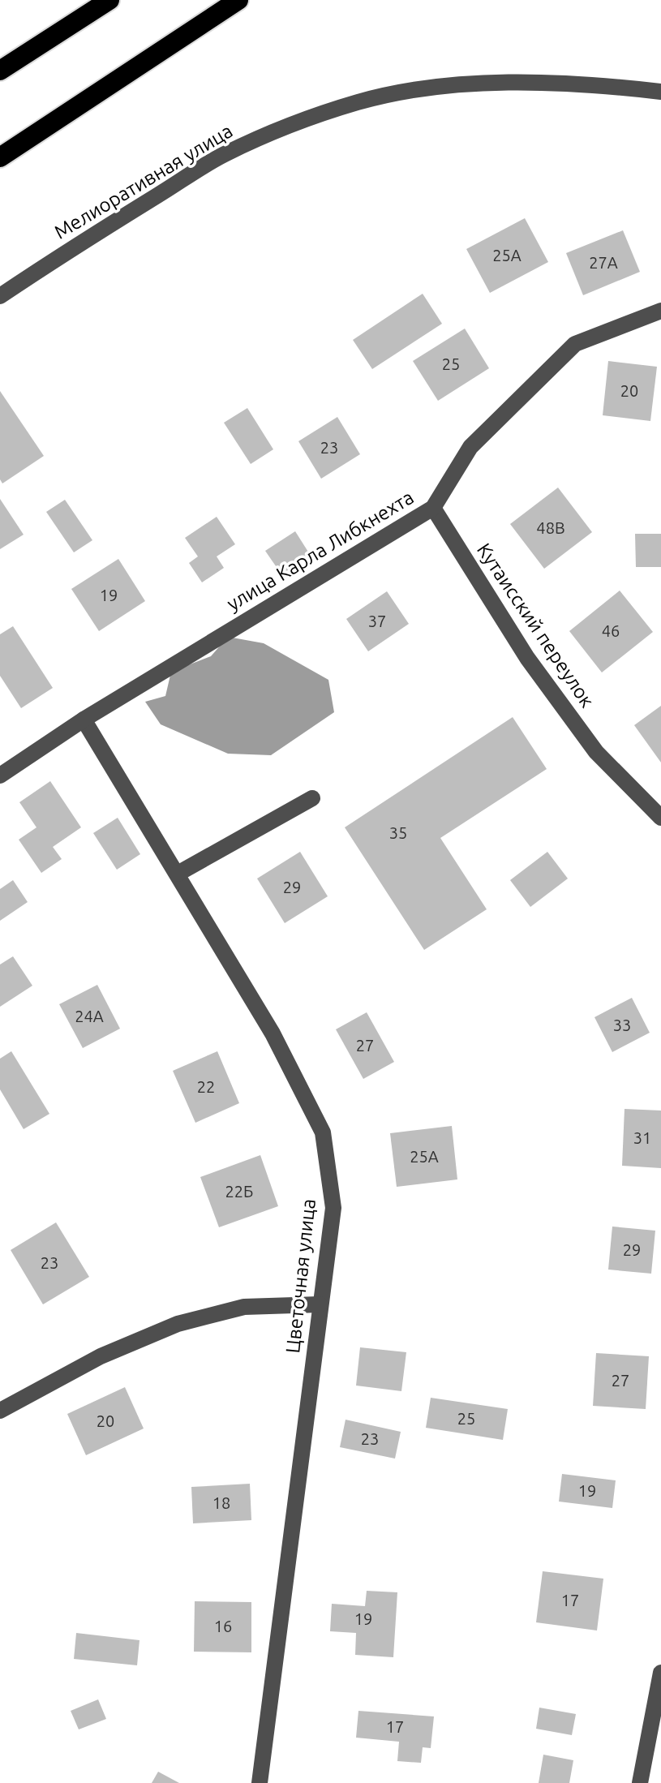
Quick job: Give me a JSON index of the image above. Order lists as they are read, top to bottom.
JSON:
{
  "streets": {
    "street": [
      "Мелиоративная улица",
      "улица Карла Либкнехта",
      "Кутаисский переулок",
      "Цветочная улица"
    ]
  },
  "crossings": [
    ["улица Карла Либкнехта", "Кутаисский переулок"],
    ["улица Карла Либкнехта", "Цветочная улица"]
  ],
  "house_numbers": [
    "25А",
    "27А",
    "25",
    "20",
    "23",
    "48В",
    "19",
    "37",
    "46",
    "35",
    "29",
    "24А",
    "33",
    "27",
    "22",
    "31",
    "25А",
    "22Б",
    "29",
    "23",
    "27",
    "25",
    "20",
    "23",
    "19",
    "18",
    "17",
    "19",
    "16",
    "17"
  ]
}
